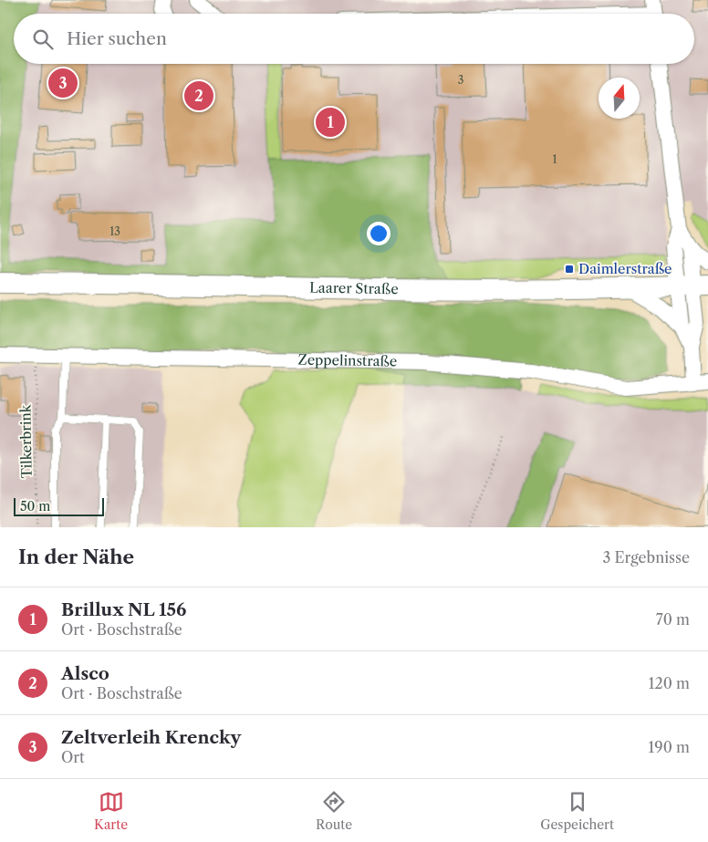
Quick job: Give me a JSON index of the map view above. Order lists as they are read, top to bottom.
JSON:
{
  "streets": {
    "main road": ["Laarer Straße"],
    "street": ["Zeppelinstraße"],
    "path": ["Tilkerbrink"]
  },
  "crossings": [
    ["Laarer Straße", "Zeppelinstraße"],
    ["Zeppelinstraße", "Tilkerbrink"]
  ],
  "places": {
    "transit": ["Daimlerstraße"]
  },
  "house_numbers": ["3", "1", "13"],
  "scale_bar": "50 m",
  "north": "top",
  "page": {
    "search": "Hier suchen",
    "pins": ["3", "2", "1"],
    "scale": "50 m",
    "heading": ["In der Nähe", "3 Ergebnisse"],
    "list": [
      {
        "mark": "1",
        "name": "Brillux NL 156",
        "note": "Ort · Boschstraße",
        "value": "70 m"
      },
      {
        "mark": "2",
        "name": "Alsco",
        "note": "Ort · Boschstraße",
        "value": "120 m"
      },
      {
        "mark": "3",
        "name": "Zeltverleih Krencky",
        "note": "Ort",
        "value": "190 m"
      }
    ],
    "nav": ["Karte", "Route", "Gespeichert"]
  }
}
